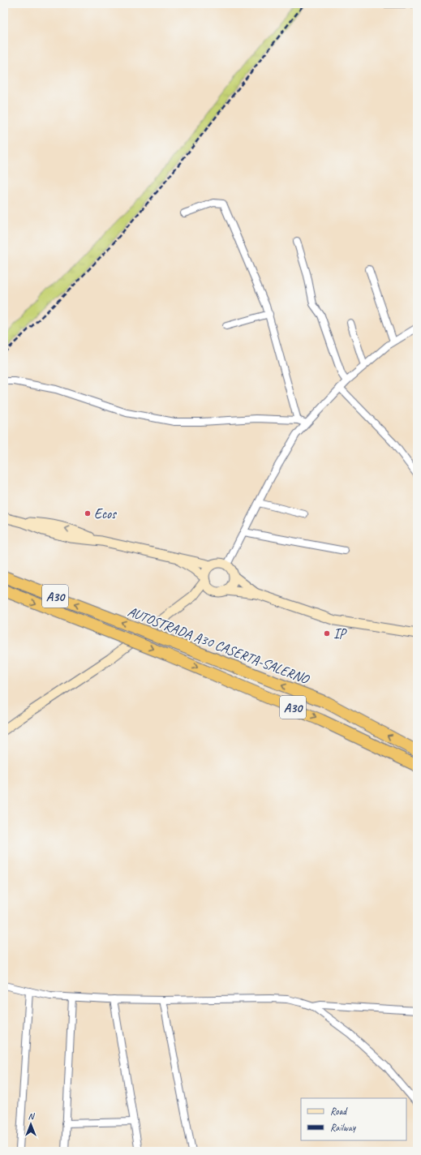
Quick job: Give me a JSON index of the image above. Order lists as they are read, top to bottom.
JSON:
{
  "streets": {
    "highway": ["A30", "AUTOSTRADA A30 CASERTA-SALERNO"]
  },
  "places": ["Ecos", "IP"],
  "legend": ["Road", "Railway"],
  "north": "top"
}
